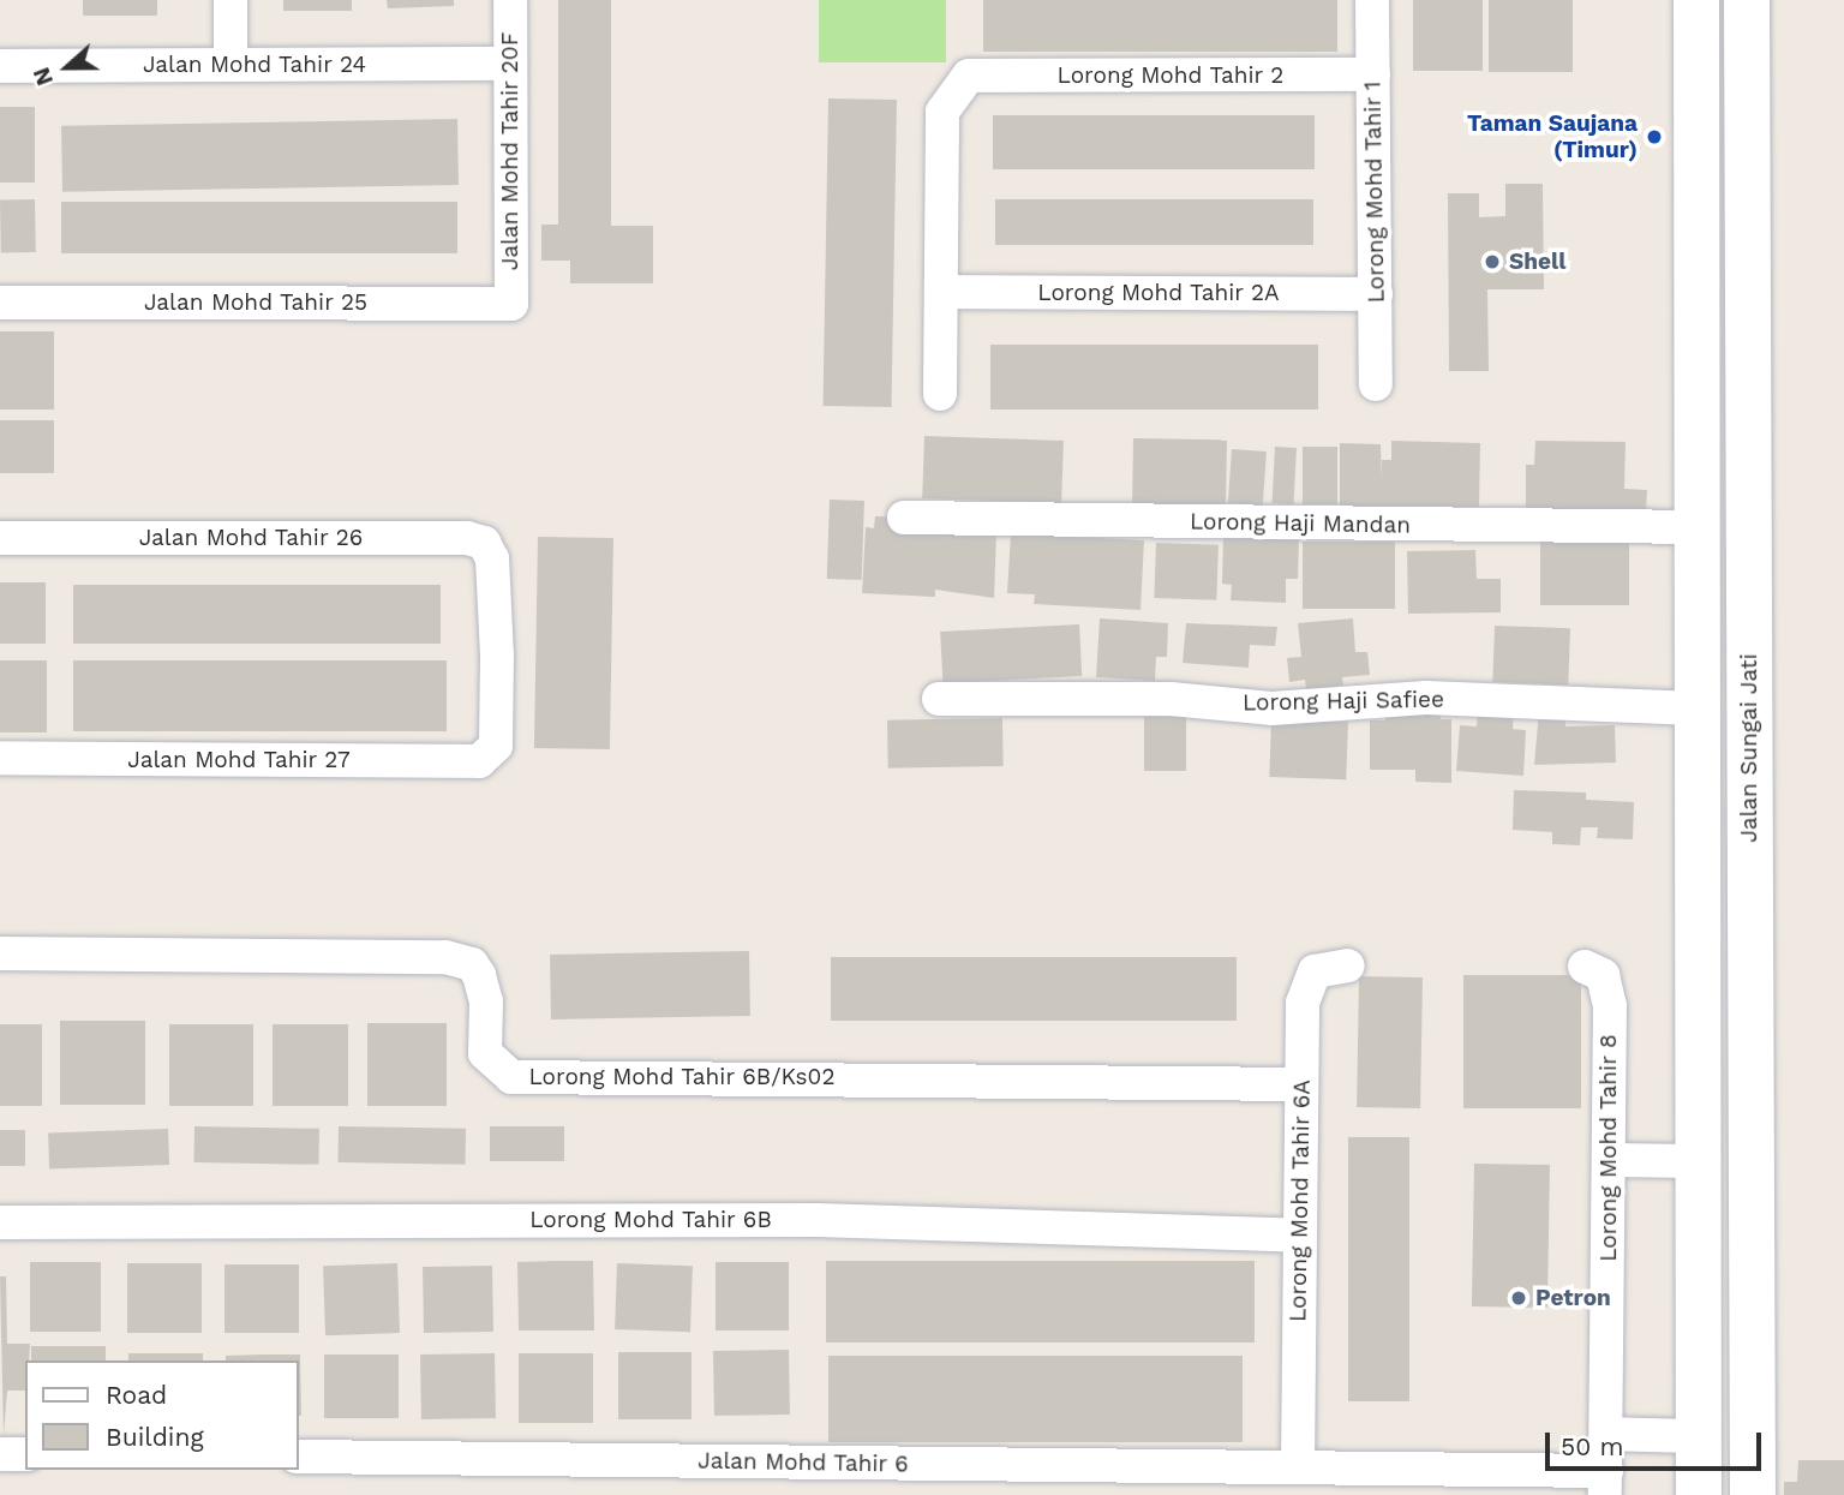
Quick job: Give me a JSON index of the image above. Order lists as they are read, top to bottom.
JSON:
{
  "streets": {
    "main road": ["Jalan Sungai Jati"],
    "street": [
      "Jalan Mohd Tahir 24",
      "Lorong Mohd Tahir 2",
      "Jalan Mohd Tahir 20F",
      "Lorong Mohd Tahir 1",
      "Lorong Mohd Tahir 2A",
      "Jalan Mohd Tahir 25",
      "Lorong Haji Mandan",
      "Jalan Mohd Tahir 26",
      "Lorong Haji Safiee",
      "Jalan Mohd Tahir 27",
      "Lorong Mohd Tahir 6B/Ks02",
      "Lorong Mohd Tahir 8",
      "Lorong Mohd Tahir 6A",
      "Lorong Mohd Tahir 6B",
      "Jalan Mohd Tahir 6"
    ]
  },
  "crossings": [
    ["Jalan Mohd Tahir 24", "Jalan Mohd Tahir 20F"],
    ["Lorong Mohd Tahir 2", "Lorong Mohd Tahir 1"],
    ["Lorong Mohd Tahir 2", "Lorong Mohd Tahir 2A"],
    ["Jalan Mohd Tahir 20F", "Jalan Mohd Tahir 25"],
    ["Lorong Mohd Tahir 1", "Lorong Mohd Tahir 2A"],
    ["Jalan Mohd Tahir 26", "Jalan Mohd Tahir 27"],
    ["Lorong Mohd Tahir 6B/Ks02", "Lorong Mohd Tahir 6A"],
    ["Lorong Mohd Tahir 8", "Jalan Mohd Tahir 6"],
    ["Lorong Mohd Tahir 6A", "Lorong Mohd Tahir 6B"],
    ["Lorong Mohd Tahir 6A", "Jalan Mohd Tahir 6"]
  ],
  "places": ["Taman Saujana (Timur)", "Shell", "Petron"],
  "legend": ["Road", "Building"],
  "scale_bar": "50 m",
  "north": "left"
}
